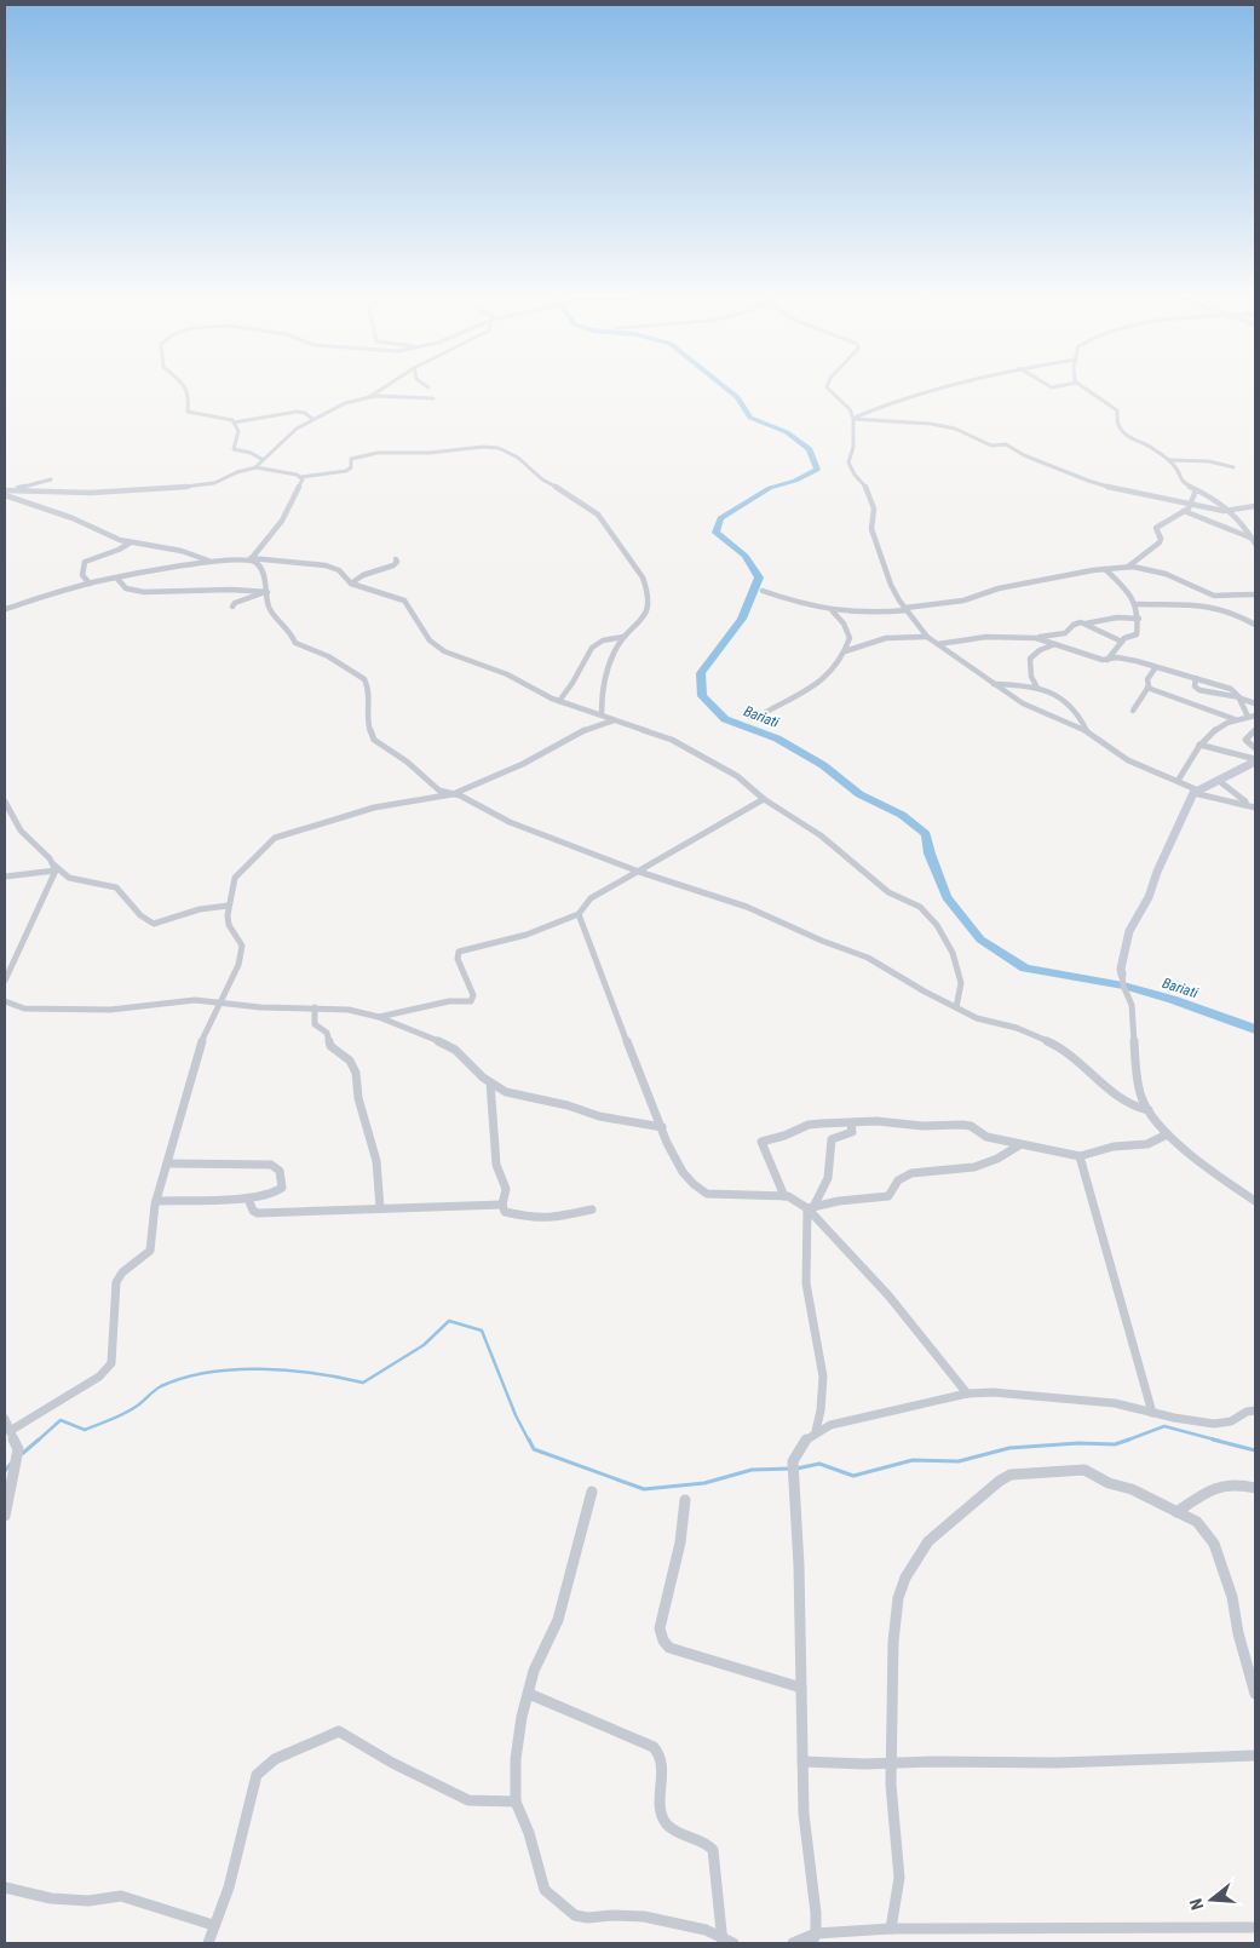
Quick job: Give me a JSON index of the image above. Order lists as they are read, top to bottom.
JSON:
{
  "water": ["Bariati"],
  "north": "left"
}
